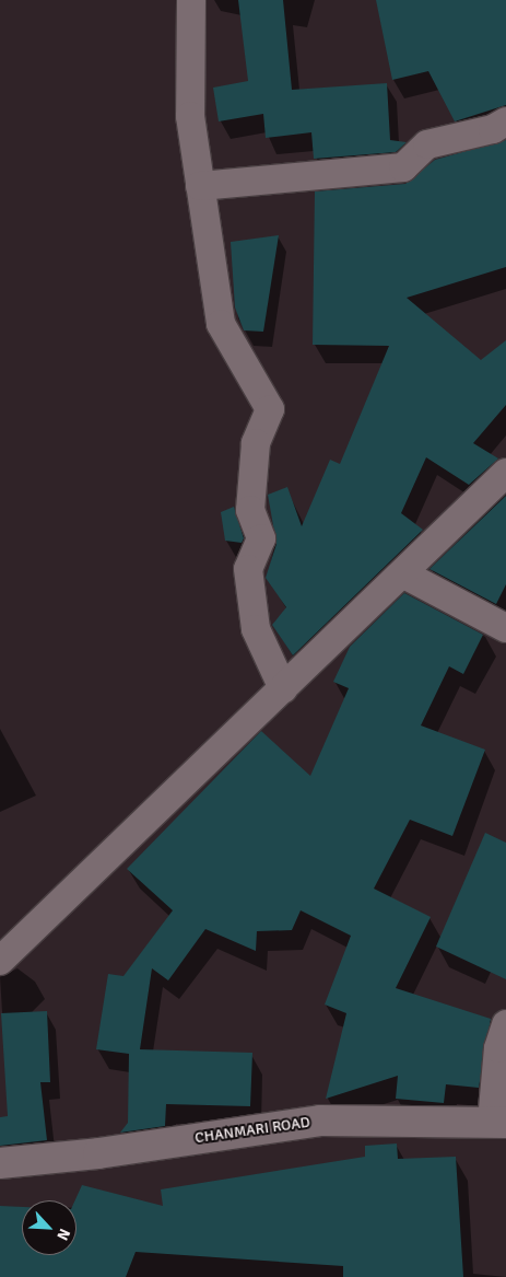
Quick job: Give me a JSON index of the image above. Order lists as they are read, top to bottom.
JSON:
{
  "streets": {
    "street": ["CHANMARI ROAD"]
  },
  "north": "bottom right"
}
